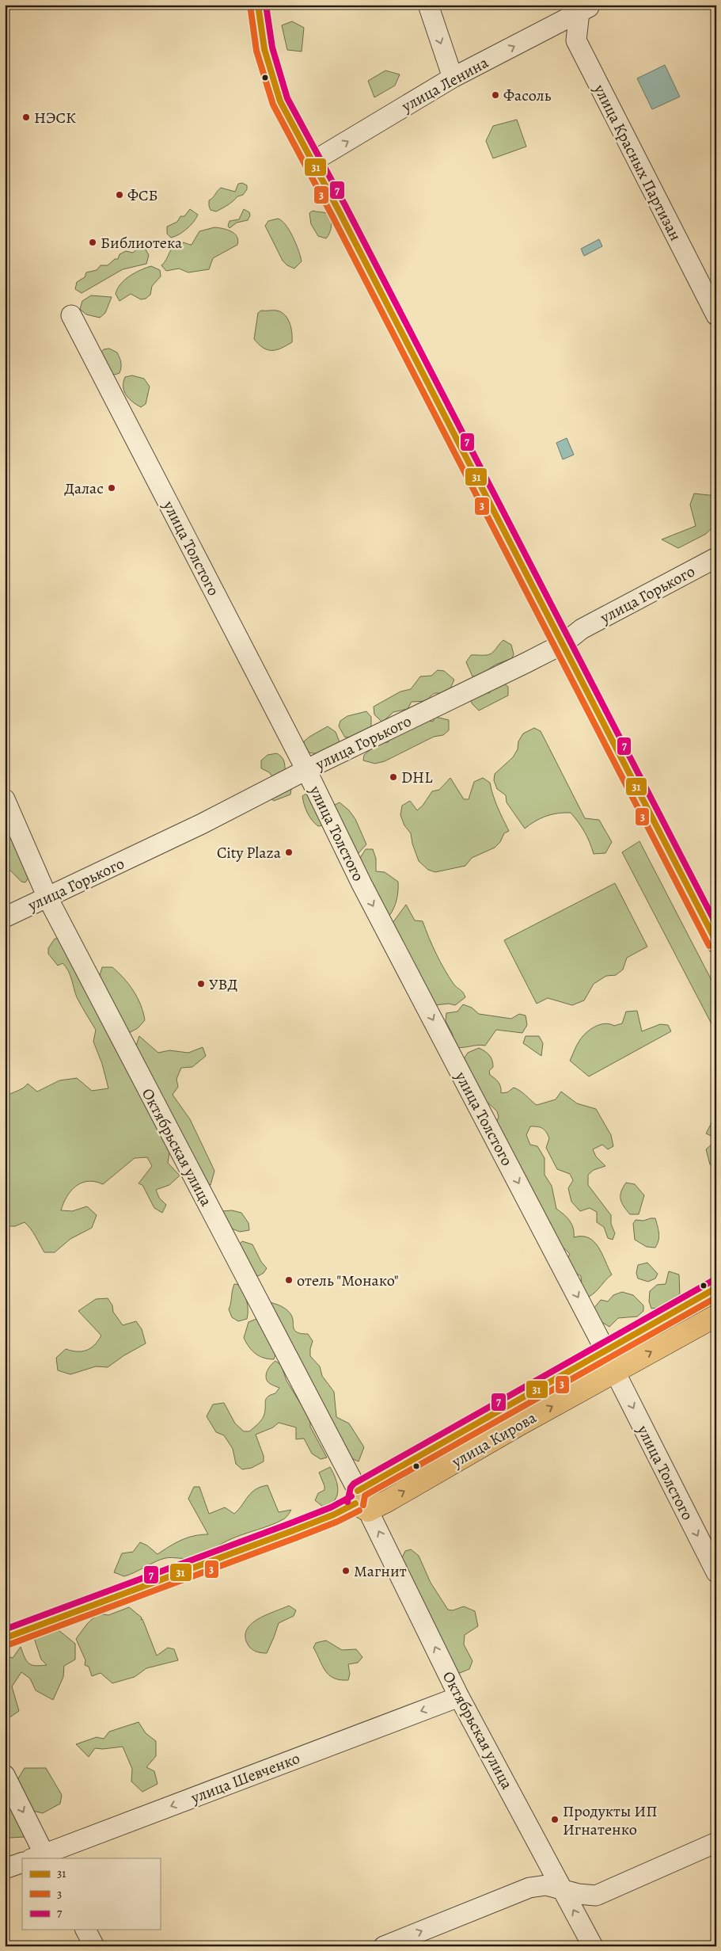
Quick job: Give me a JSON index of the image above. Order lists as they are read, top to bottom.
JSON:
{
  "streets": {
    "main road": ["улица Кирова"],
    "street": [
      "улица Ленина",
      "улица Красных Партизан",
      "улица Толстого",
      "улица Горького",
      "Октябрьская улица",
      "улица Шевченко"
    ]
  },
  "crossings": [
    ["улица Ленина", "улица Красных Партизан"],
    ["улица Толстого", "улица Горького"],
    ["улица Толстого", "улица Кирова"],
    ["улица Горького", "Октябрьская улица"],
    ["Октябрьская улица", "улица Кирова"],
    ["Октябрьская улица", "улица Шевченко"]
  ],
  "one_way": ["улица Ленина", "улица Толстого", "улица Шевченко"],
  "places": [
    "Фасоль",
    "НЭСК",
    "ФСБ",
    "Библиотека",
    "Далас",
    "DHL",
    "City Plaza",
    "УВД",
    "отель \"Монако\"",
    "Магнит",
    "Продукты ИП Игнатенко"
  ],
  "lines": ["transit line 31", "transit line 7", "transit line 3"],
  "legend": ["31", "3", "7"]
}
